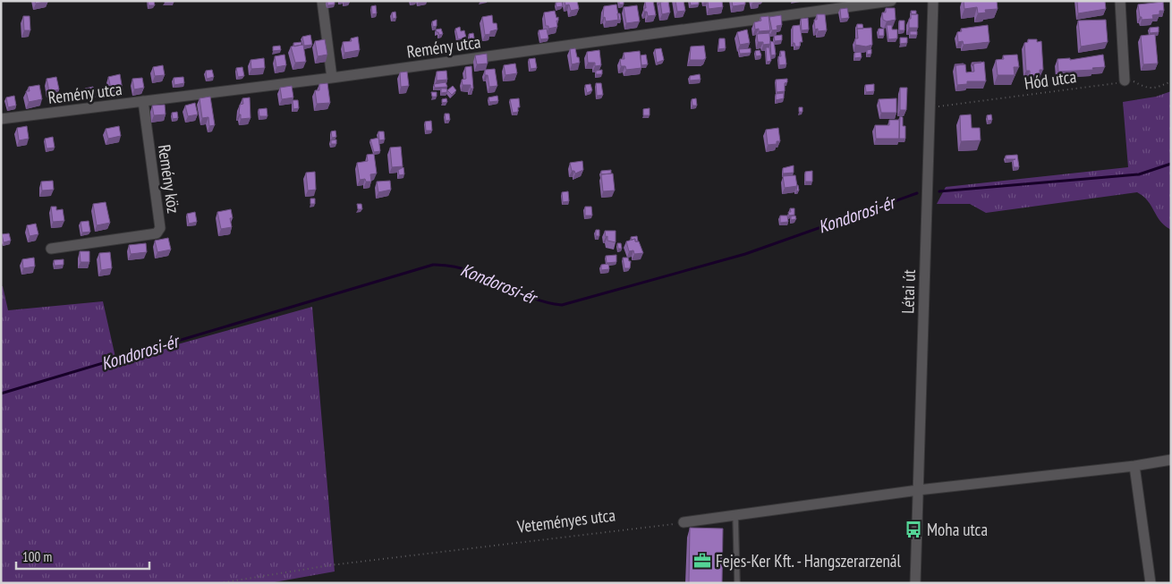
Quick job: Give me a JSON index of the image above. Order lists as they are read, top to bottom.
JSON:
{
  "streets": {
    "street": ["Remény utca", "Remény köz", "Létai út"],
    "path": ["Hód utca", "Veteményes utca"]
  },
  "crossings": [
    ["Remény utca", "Remény köz"],
    ["Hód utca", "Létai út"]
  ],
  "water": ["Kondorosi-ér"],
  "places": {
    "bus stop": ["Moha utca"],
    "office": ["Fejes-Ker Kft. - Hangszerarzenál"]
  },
  "scale_bar": "100 m"
}
